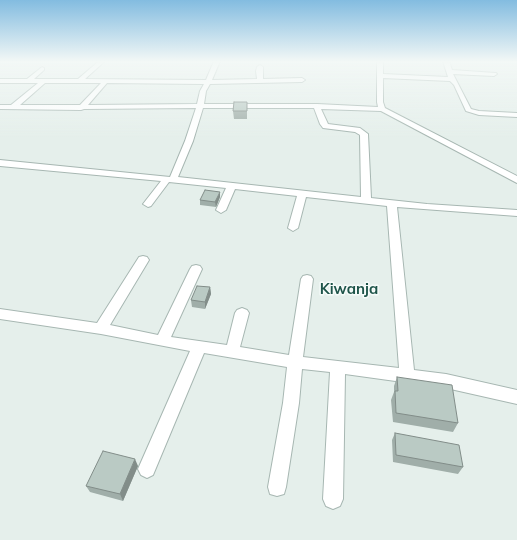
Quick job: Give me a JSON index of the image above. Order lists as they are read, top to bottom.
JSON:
{
  "districts": ["Kiwanja"]
}
